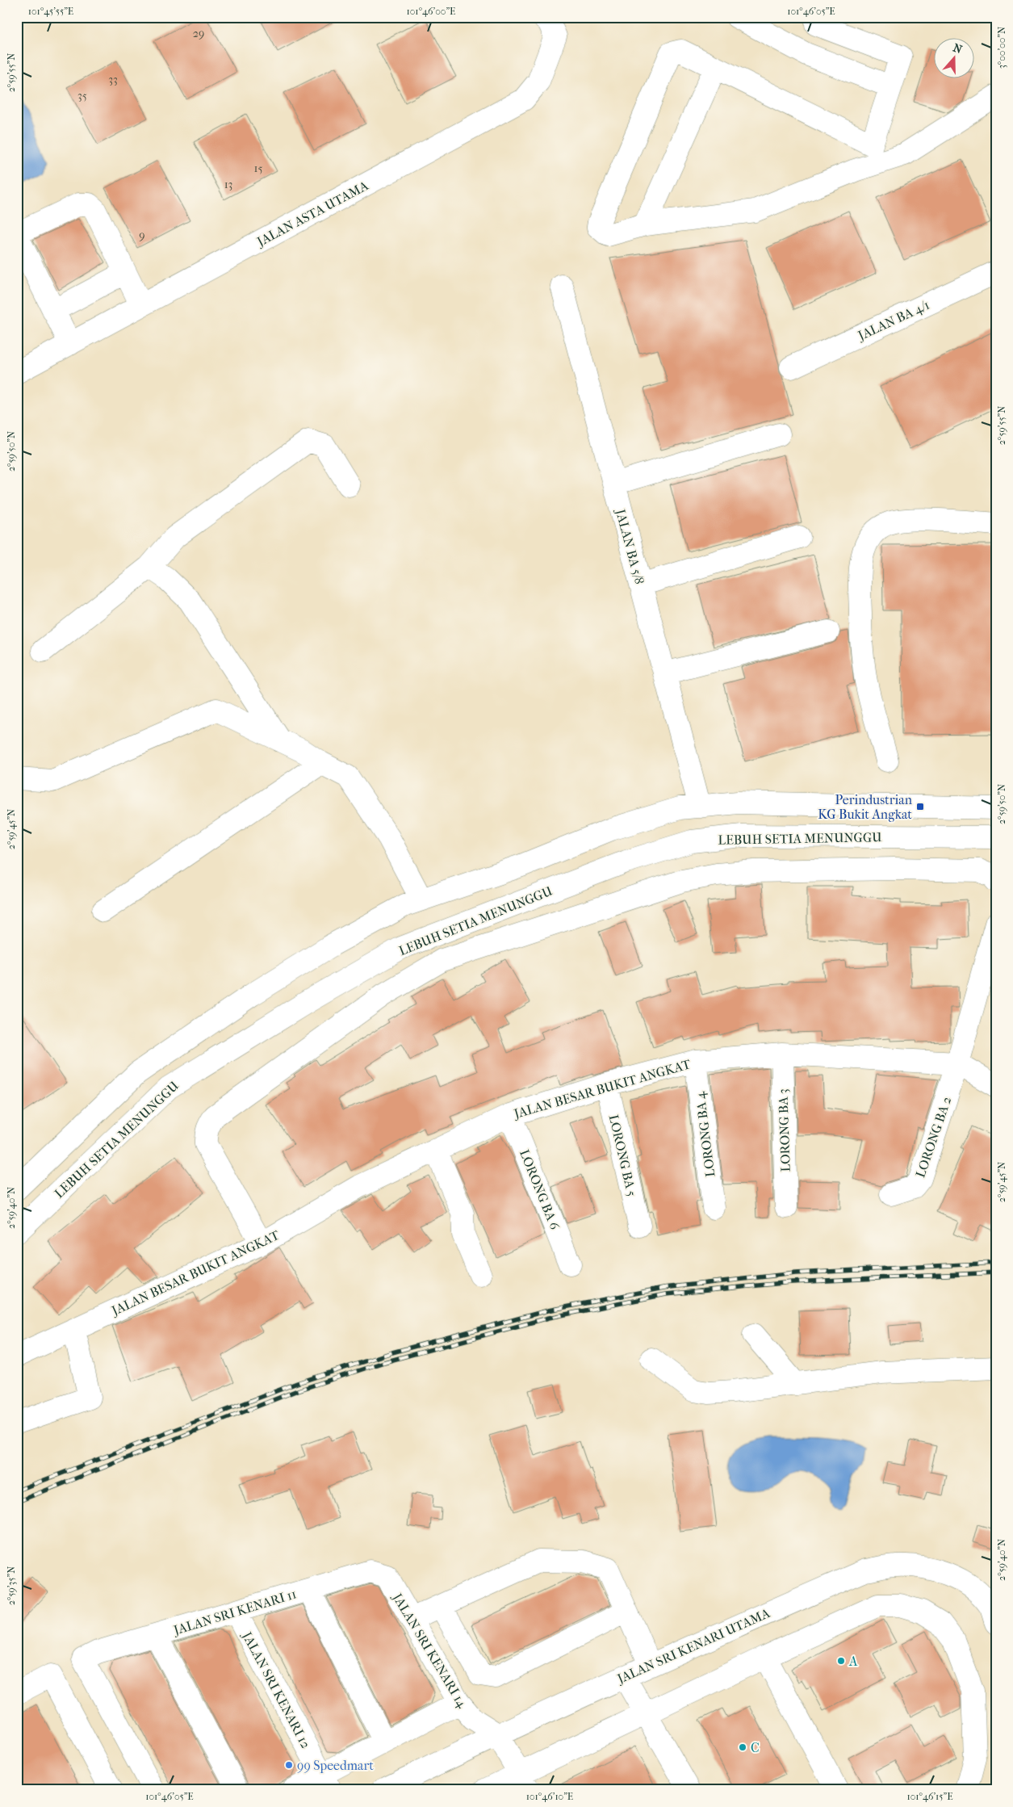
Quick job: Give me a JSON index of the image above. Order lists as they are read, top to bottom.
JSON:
{
  "streets": {
    "street": [
      "JALAN ASTA UTAMA",
      "JALAN BA 4/1",
      "JALAN BA 5/8",
      "LEBUH SETIA MENUNGGU",
      "JALAN BESAR BUKIT ANGKAT",
      "LORONG BA 3",
      "LORONG BA 4",
      "LORONG BA 2",
      "LORONG BA 5",
      "LORONG BA 6",
      "JALAN SRI KENARI 11",
      "JALAN SRI KENARI UTAMA",
      "JALAN SRI KENARI 14",
      "JALAN SRI KENARI 12"
    ]
  },
  "crossings": [
    ["JALAN BESAR BUKIT ANGKAT", "LORONG BA 3"],
    ["JALAN BESAR BUKIT ANGKAT", "LORONG BA 4"],
    ["JALAN BESAR BUKIT ANGKAT", "LORONG BA 2"],
    ["JALAN BESAR BUKIT ANGKAT", "LORONG BA 5"],
    ["JALAN BESAR BUKIT ANGKAT", "LORONG BA 6"],
    ["JALAN SRI KENARI 11", "JALAN SRI KENARI 14"],
    ["JALAN SRI KENARI 11", "JALAN SRI KENARI 12"],
    ["JALAN SRI KENARI UTAMA", "JALAN SRI KENARI 14"]
  ],
  "places": {
    "transit": ["Perindustrian KG Bukit Angkat"],
    "other": ["A", "C", "99 Speedmart"]
  },
  "house_numbers": [
    "29",
    "33",
    "35",
    "15",
    "13",
    "9"
  ],
  "north": "top",
  "coordinates": [
    "101°45'55\"E",
    "101°46'00\"E",
    "101°46'05\"E",
    "3°00'00\"N",
    "2°59'55\"N",
    "2°59'50\"N",
    "2°59'45\"N",
    "2°59'40\"N",
    "2°59'35\"N",
    "101°46'10\"E",
    "101°46'15\"E"
  ]
}
